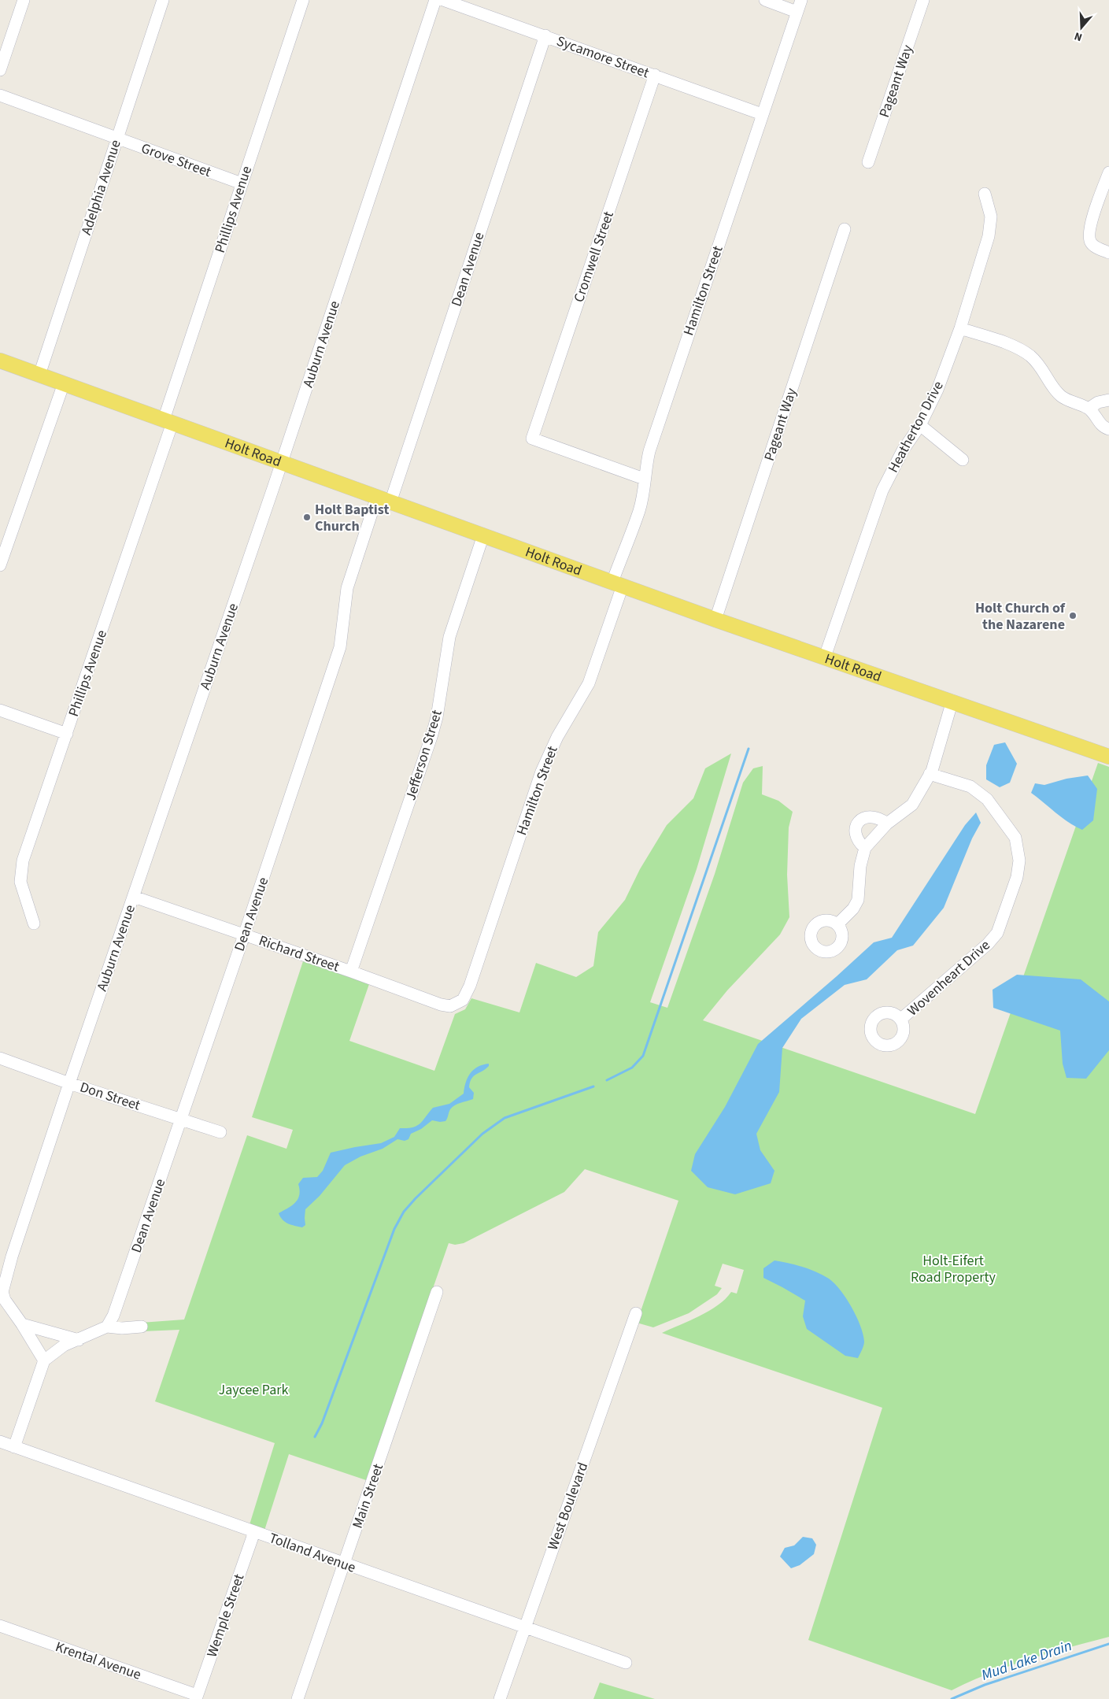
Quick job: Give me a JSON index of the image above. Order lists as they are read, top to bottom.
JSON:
{
  "streets": {
    "main road": ["Holt Road"],
    "street": [
      "Sycamore Street",
      "Pageant Way",
      "Grove Street",
      "Adelphia Avenue",
      "Phillips Avenue",
      "Cromwell Street",
      "Dean Avenue",
      "Hamilton Street",
      "Auburn Avenue",
      "Heatherton Drive",
      "Jefferson Street",
      "Richard Street",
      "Wovenheart Drive",
      "Don Street",
      "Main Street",
      "West Boulevard",
      "Tolland Avenue",
      "Wemple Street",
      "Krental Avenue"
    ]
  },
  "crossings": [
    ["Sycamore Street", "Cromwell Street"],
    ["Sycamore Street", "Dean Avenue"],
    ["Sycamore Street", "Hamilton Street"],
    ["Pageant Way", "Holt Road"],
    ["Grove Street", "Adelphia Avenue"],
    ["Grove Street", "Phillips Avenue"],
    ["Adelphia Avenue", "Holt Road"],
    ["Phillips Avenue", "Holt Road"],
    ["Cromwell Street", "Hamilton Street"],
    ["Dean Avenue", "Holt Road"],
    ["Dean Avenue", "Richard Street"],
    ["Dean Avenue", "Don Street"],
    ["Hamilton Street", "Holt Road"],
    ["Hamilton Street", "Richard Street"],
    ["Auburn Avenue", "Holt Road"],
    ["Auburn Avenue", "Richard Street"],
    ["Auburn Avenue", "Don Street"],
    ["Heatherton Drive", "Holt Road"],
    ["Holt Road", "Jefferson Street"],
    ["Jefferson Street", "Richard Street"],
    ["Main Street", "Tolland Avenue"],
    ["West Boulevard", "Tolland Avenue"],
    ["Tolland Avenue", "Wemple Street"],
    ["Wemple Street", "Krental Avenue"]
  ],
  "water": ["Mud Lake Drain"],
  "parks": ["Holt-Eifert Road Property", "Jaycee Park"],
  "places": ["Holt Baptist Church", "Holt Church of the Nazarene"],
  "north": "bottom"
}
